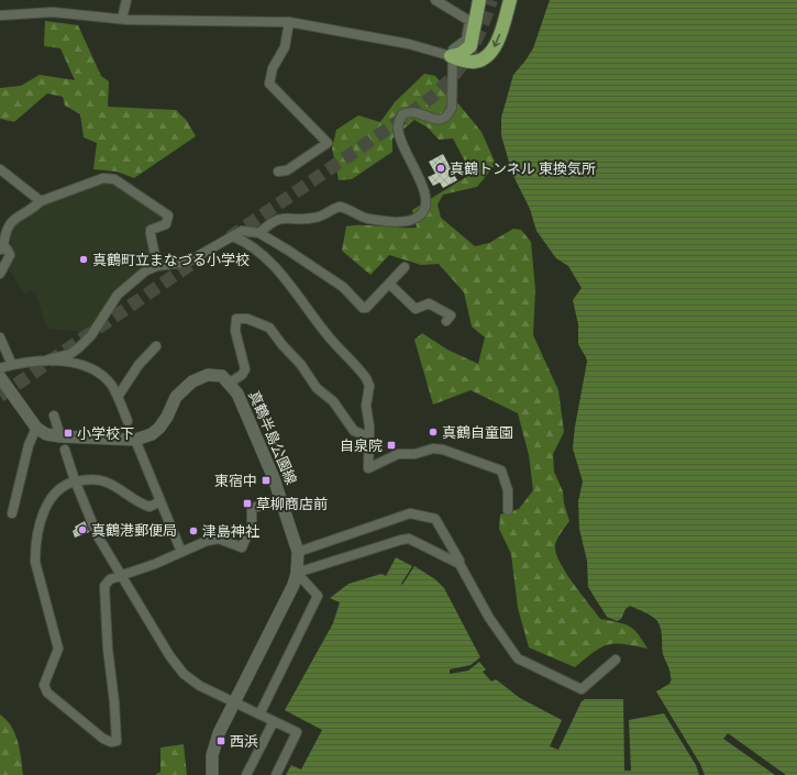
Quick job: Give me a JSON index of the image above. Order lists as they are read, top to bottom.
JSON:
{
  "streets": {
    "main road": ["真鶴半島公園線"]
  },
  "places": {
    "other": [
      "真鶴トンネル 東換気所",
      "真鶴町立まなづる小学校",
      "真鶴自童園",
      "真鶴港郵便局",
      "津島神社"
    ],
    "transit": [
      "小学校下",
      "自泉院",
      "東宿中",
      "草柳商店前",
      "西浜"
    ]
  }
}
